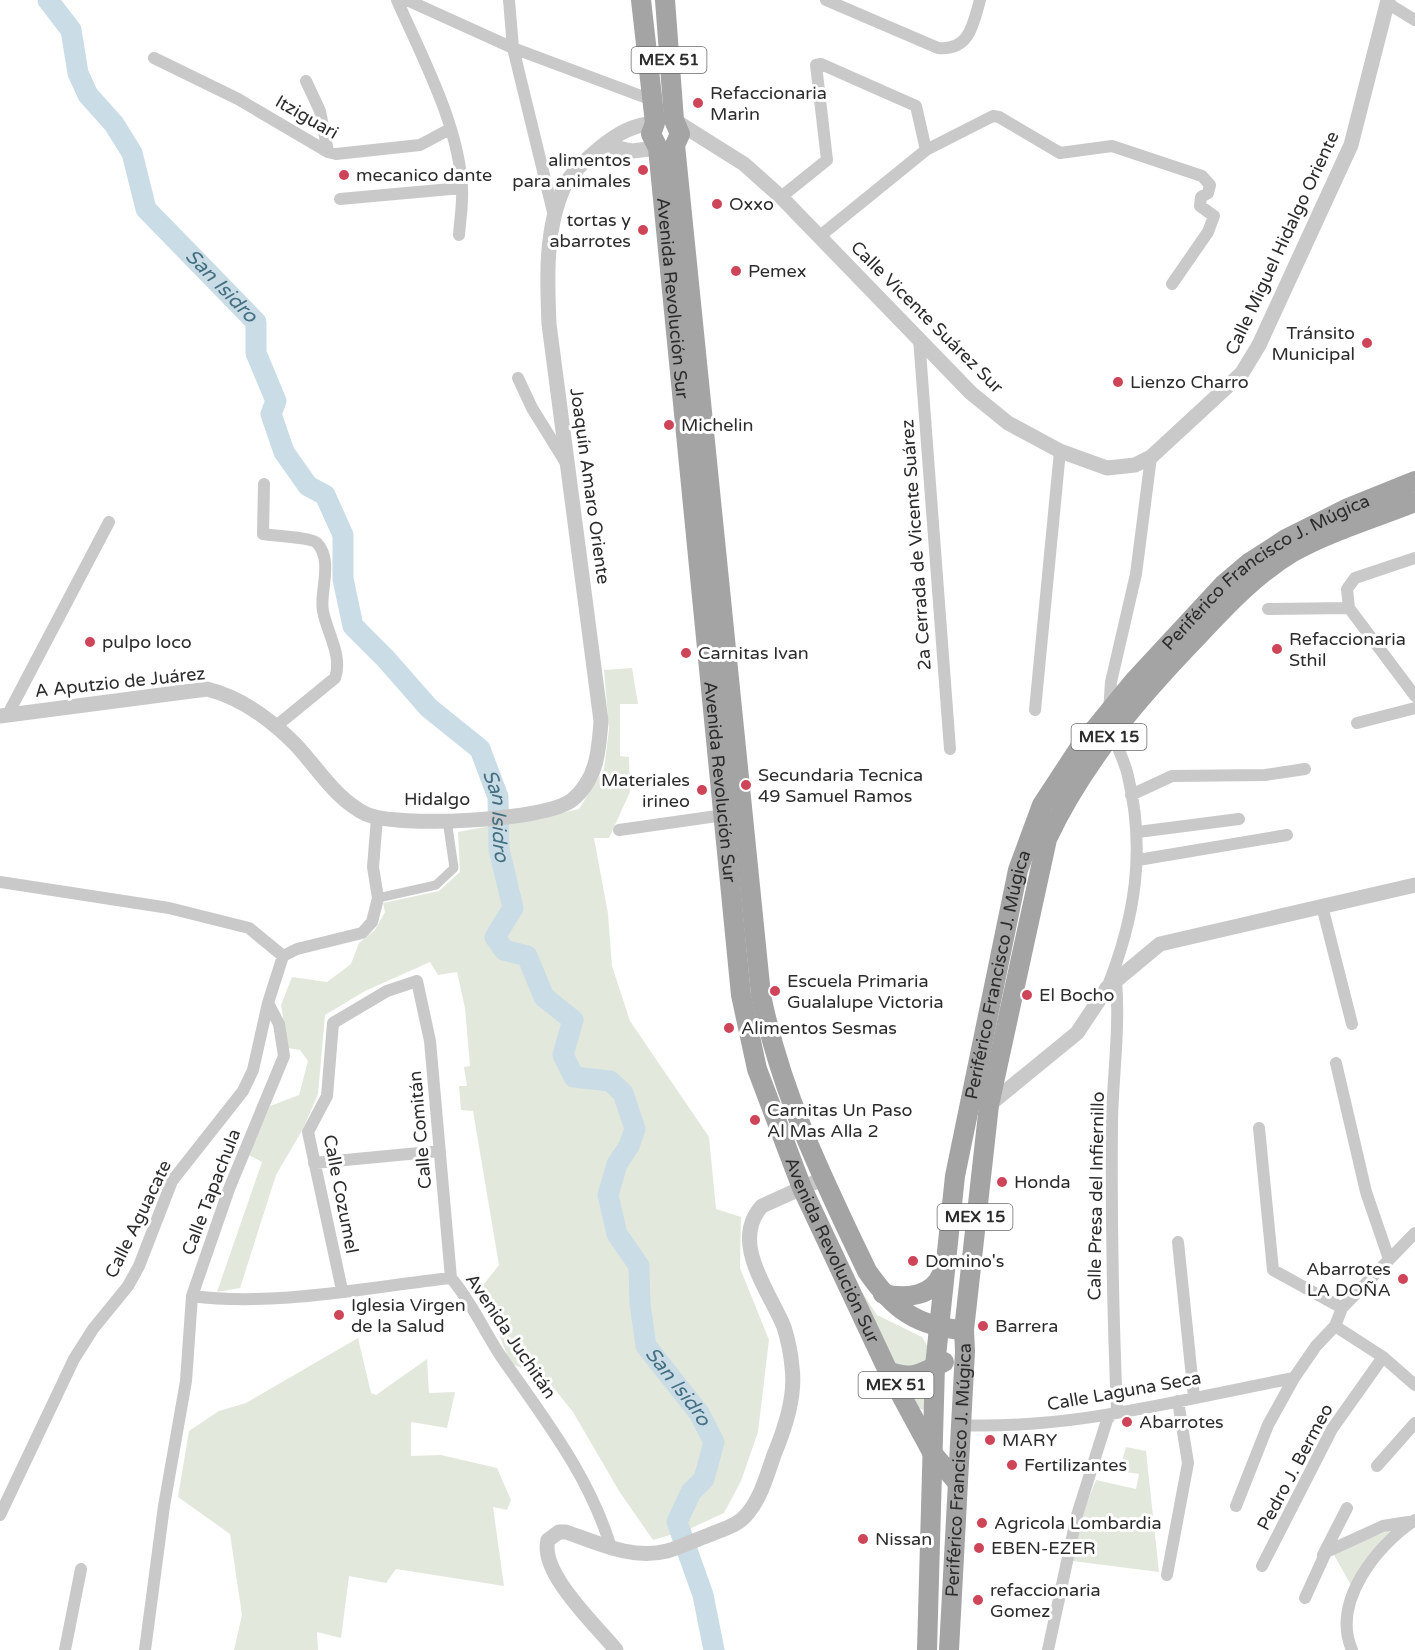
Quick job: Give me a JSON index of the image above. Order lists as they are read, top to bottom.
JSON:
{
  "streets": {
    "main road": [
      "MEX 51",
      "Avenida Revolución Sur",
      "Periférico Francisco J. Múgica",
      "MEX 15"
    ],
    "street": [
      "Itziguari",
      "Calle Miguel Hidalgo Oriente",
      "Calle Vicente Suárez Sur",
      "Joaquín Amaro Oriente",
      "2a Cerrada de Vicente Suárez",
      "A Aputzio de Juárez",
      "Hidalgo",
      "Calle Comitán",
      "Calle Tapachula",
      "Calle Cozumel",
      "Calle Presa del Infiernillo",
      "Calle Aguacate",
      "Avenida Juchitán",
      "Calle Laguna Seca",
      "Pedro J. Bermeo"
    ]
  },
  "crossings": [
    ["Calle Miguel Hidalgo Oriente", "Calle Vicente Suárez Sur"],
    ["Avenida Revolución Sur", "Calle Vicente Suárez Sur"],
    ["Avenida Revolución Sur", "Joaquín Amaro Oriente"],
    ["Avenida Revolución Sur", "Periférico Francisco J. Múgica"],
    ["Calle Vicente Suárez Sur", "Joaquín Amaro Oriente"],
    ["Calle Vicente Suárez Sur", "2a Cerrada de Vicente Suárez"],
    ["Joaquín Amaro Oriente", "Hidalgo"],
    ["Periférico Francisco J. Múgica", "Calle Presa del Infiernillo"],
    ["Periférico Francisco J. Múgica", "Calle Laguna Seca"],
    ["A Aputzio de Juárez", "Hidalgo"],
    ["Calle Comitán", "Calle Cozumel"],
    ["Calle Comitán", "Avenida Juchitán"],
    ["Calle Tapachula", "Calle Aguacate"],
    ["Calle Tapachula", "Avenida Juchitán"],
    ["Calle Cozumel", "Avenida Juchitán"],
    ["Calle Presa del Infiernillo", "Calle Laguna Seca"]
  ],
  "water": ["San Isidro"],
  "places": [
    "Refaccionaria Marìn",
    "alimentos para animales",
    "mecanico dante",
    "Oxxo",
    "tortas y abarrotes",
    "Pemex",
    "Tránsito Municipal",
    "Lienzo Charro",
    "Michelin",
    "pulpo loco",
    "Refaccionaria Sthil",
    "Carnitas Ivan",
    "Secundaria Tecnica 49 Samuel Ramos",
    "Materiales irineo",
    "Escuela Primaria Gualalupe Victoria",
    "El Bocho",
    "Alimentos Sesmas",
    "Carnitas Un Paso Al Mas Alla 2",
    "Honda",
    "Domino's",
    "Abarrotes LA DOÑA",
    "Iglesia Virgen de la Salud",
    "Barrera",
    "Abarrotes",
    "MARY",
    "Fertilizantes",
    "Agricola Lombardia",
    "Nissan",
    "EBEN-EZER",
    "refaccionaria Gomez"
  ]
}
